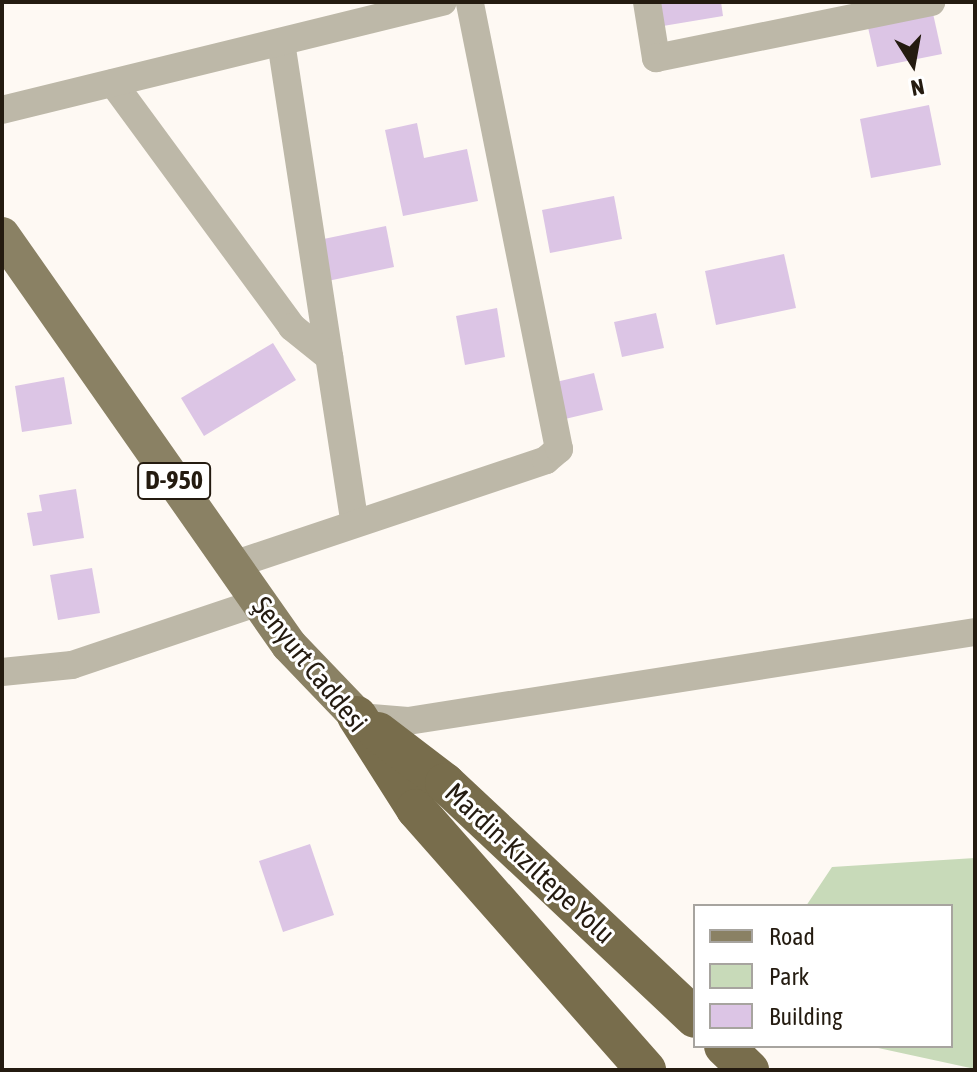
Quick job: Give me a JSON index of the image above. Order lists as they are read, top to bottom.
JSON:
{
  "streets": {
    "highway": ["D-950", "Şenyurt Caddesi", "Mardin-Kızıltepe Yolu"]
  },
  "crossings": [
    ["Şenyurt Caddesi", "Mardin-Kızıltepe Yolu"]
  ],
  "legend": ["Road", "Park", "Building"],
  "north": "bottom"
}
